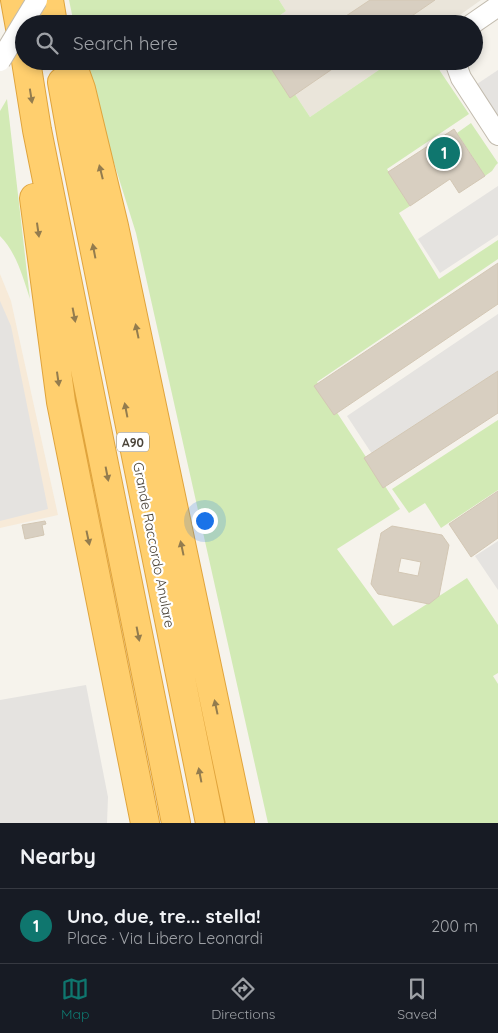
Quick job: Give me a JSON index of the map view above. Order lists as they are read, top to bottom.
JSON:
{
  "streets": {
    "highway": ["A90", "Grande Raccordo Anulare"]
  },
  "page": {
    "search": "Search here",
    "pins": "1",
    "heading": "Nearby",
    "list": [
      {
        "mark": "1",
        "name": "Uno, due, tre... stella!",
        "note": "Place · Via Libero Leonardi",
        "value": "200 m"
      }
    ],
    "nav": ["Map", "Directions", "Saved"]
  }
}
